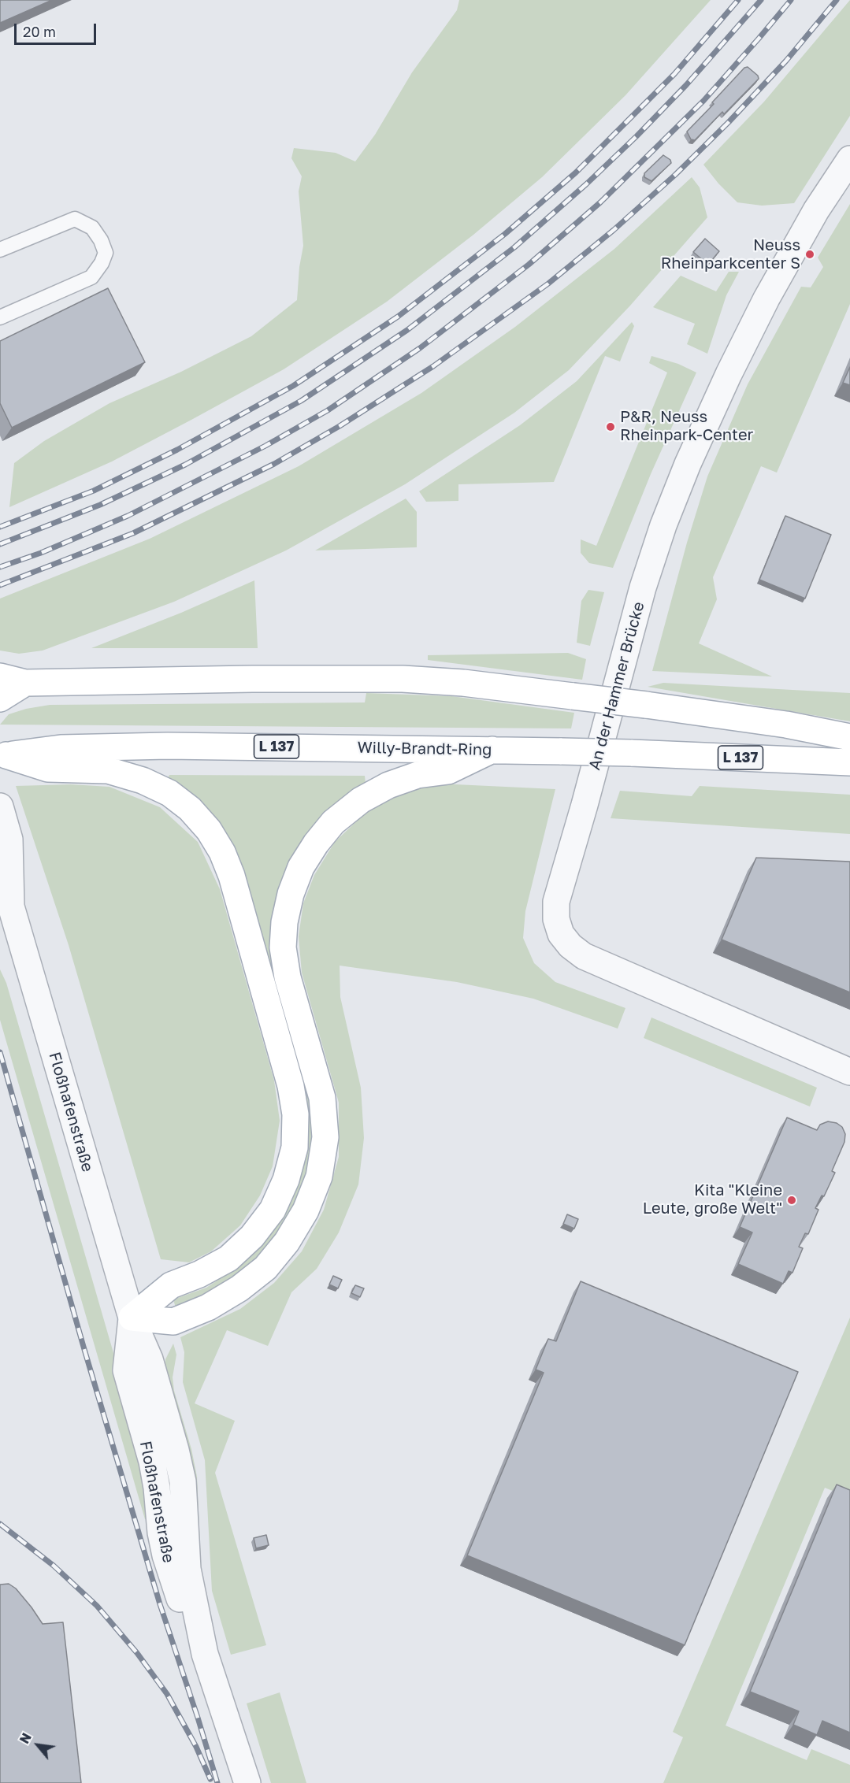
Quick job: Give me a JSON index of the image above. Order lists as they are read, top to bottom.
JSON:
{
  "streets": {
    "main road": ["L 137", "Willy-Brandt-Ring"],
    "street": ["An der Hammer Brücke", "Floßhafenstraße"]
  },
  "places": ["Neuss Rheinparkcenter S", "P&R, Neuss Rheinpark-Center", "Kita \"Kleine Leute, große Welt\""],
  "scale_bar": "20 m",
  "north": "top left"
}
